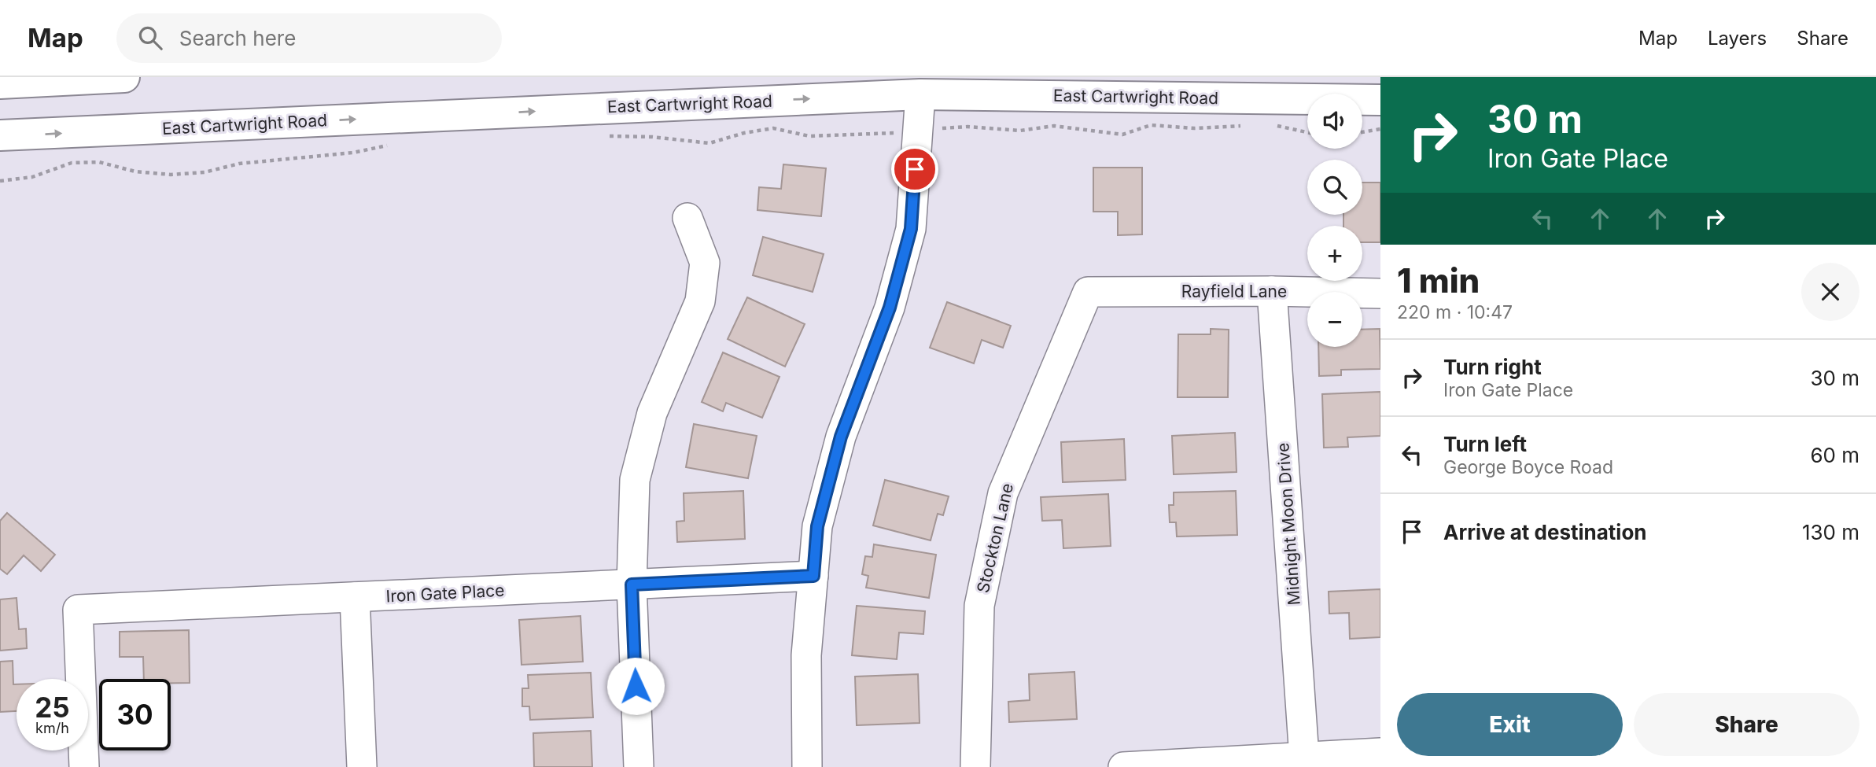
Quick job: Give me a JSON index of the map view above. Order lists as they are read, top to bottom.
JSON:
{
  "streets": {
    "main road": ["East Cartwright Road"],
    "street": [
      "Rayfield Lane",
      "Midnight Moon Drive",
      "Stockton Lane",
      "Iron Gate Place"
    ]
  },
  "crossings": [
    ["Rayfield Lane", "Midnight Moon Drive"],
    ["Rayfield Lane", "Stockton Lane"]
  ],
  "one_way": ["East Cartwright Road"],
  "page": {
    "header": "Map",
    "search": "Search here",
    "nav": ["Map", "Layers", "Share"],
    "turn": ["30 m", "Iron Gate Place"],
    "map_buttons": ["+", "−"],
    "heading": ["1 min", "220 m · 10:47"],
    "list": [
      {
        "name": "Turn right",
        "note": "Iron Gate Place",
        "value": "30 m"
      },
      {
        "name": "Turn left",
        "note": "George Boyce Road",
        "value": "60 m"
      },
      {
        "name": "Arrive at destination",
        "value": "130 m"
      }
    ],
    "speed": "25 km/h",
    "limit": "30",
    "buttons": ["Exit", "Share"]
  }
}
